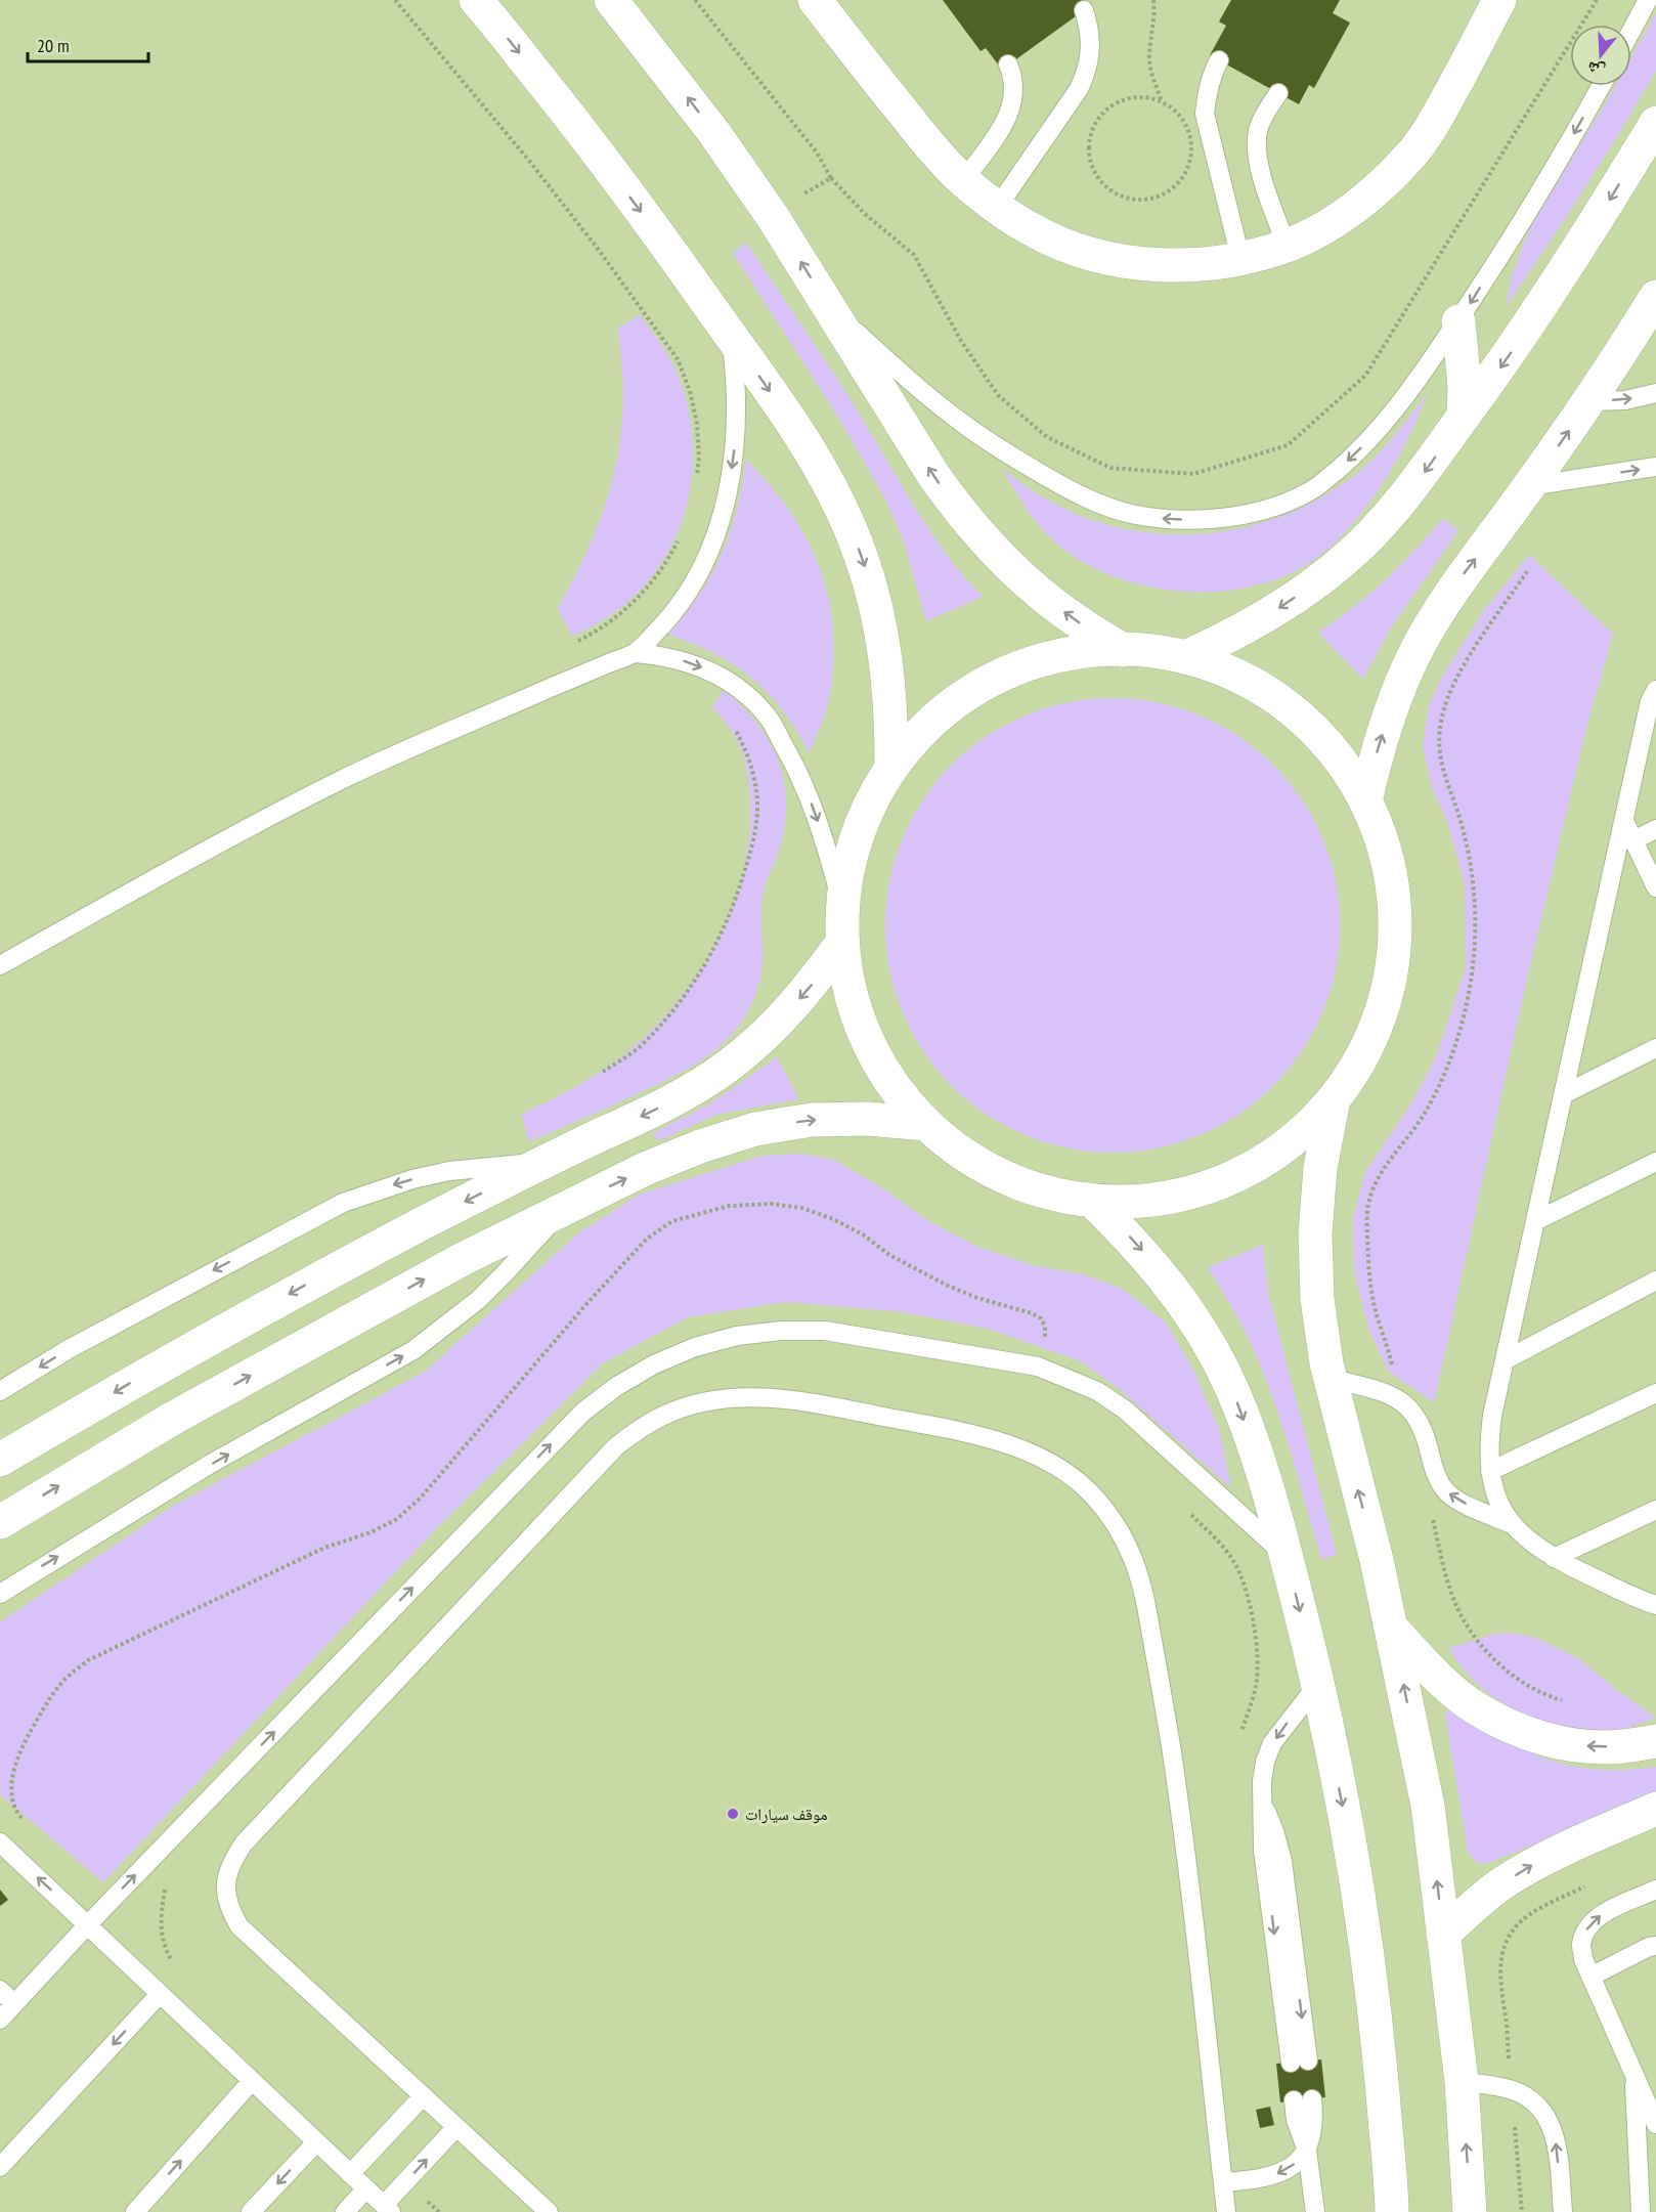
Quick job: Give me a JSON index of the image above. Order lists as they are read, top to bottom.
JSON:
{
  "places": ["موقف سيارات"],
  "scale_bar": "20 m",
  "north": "bottom"
}
